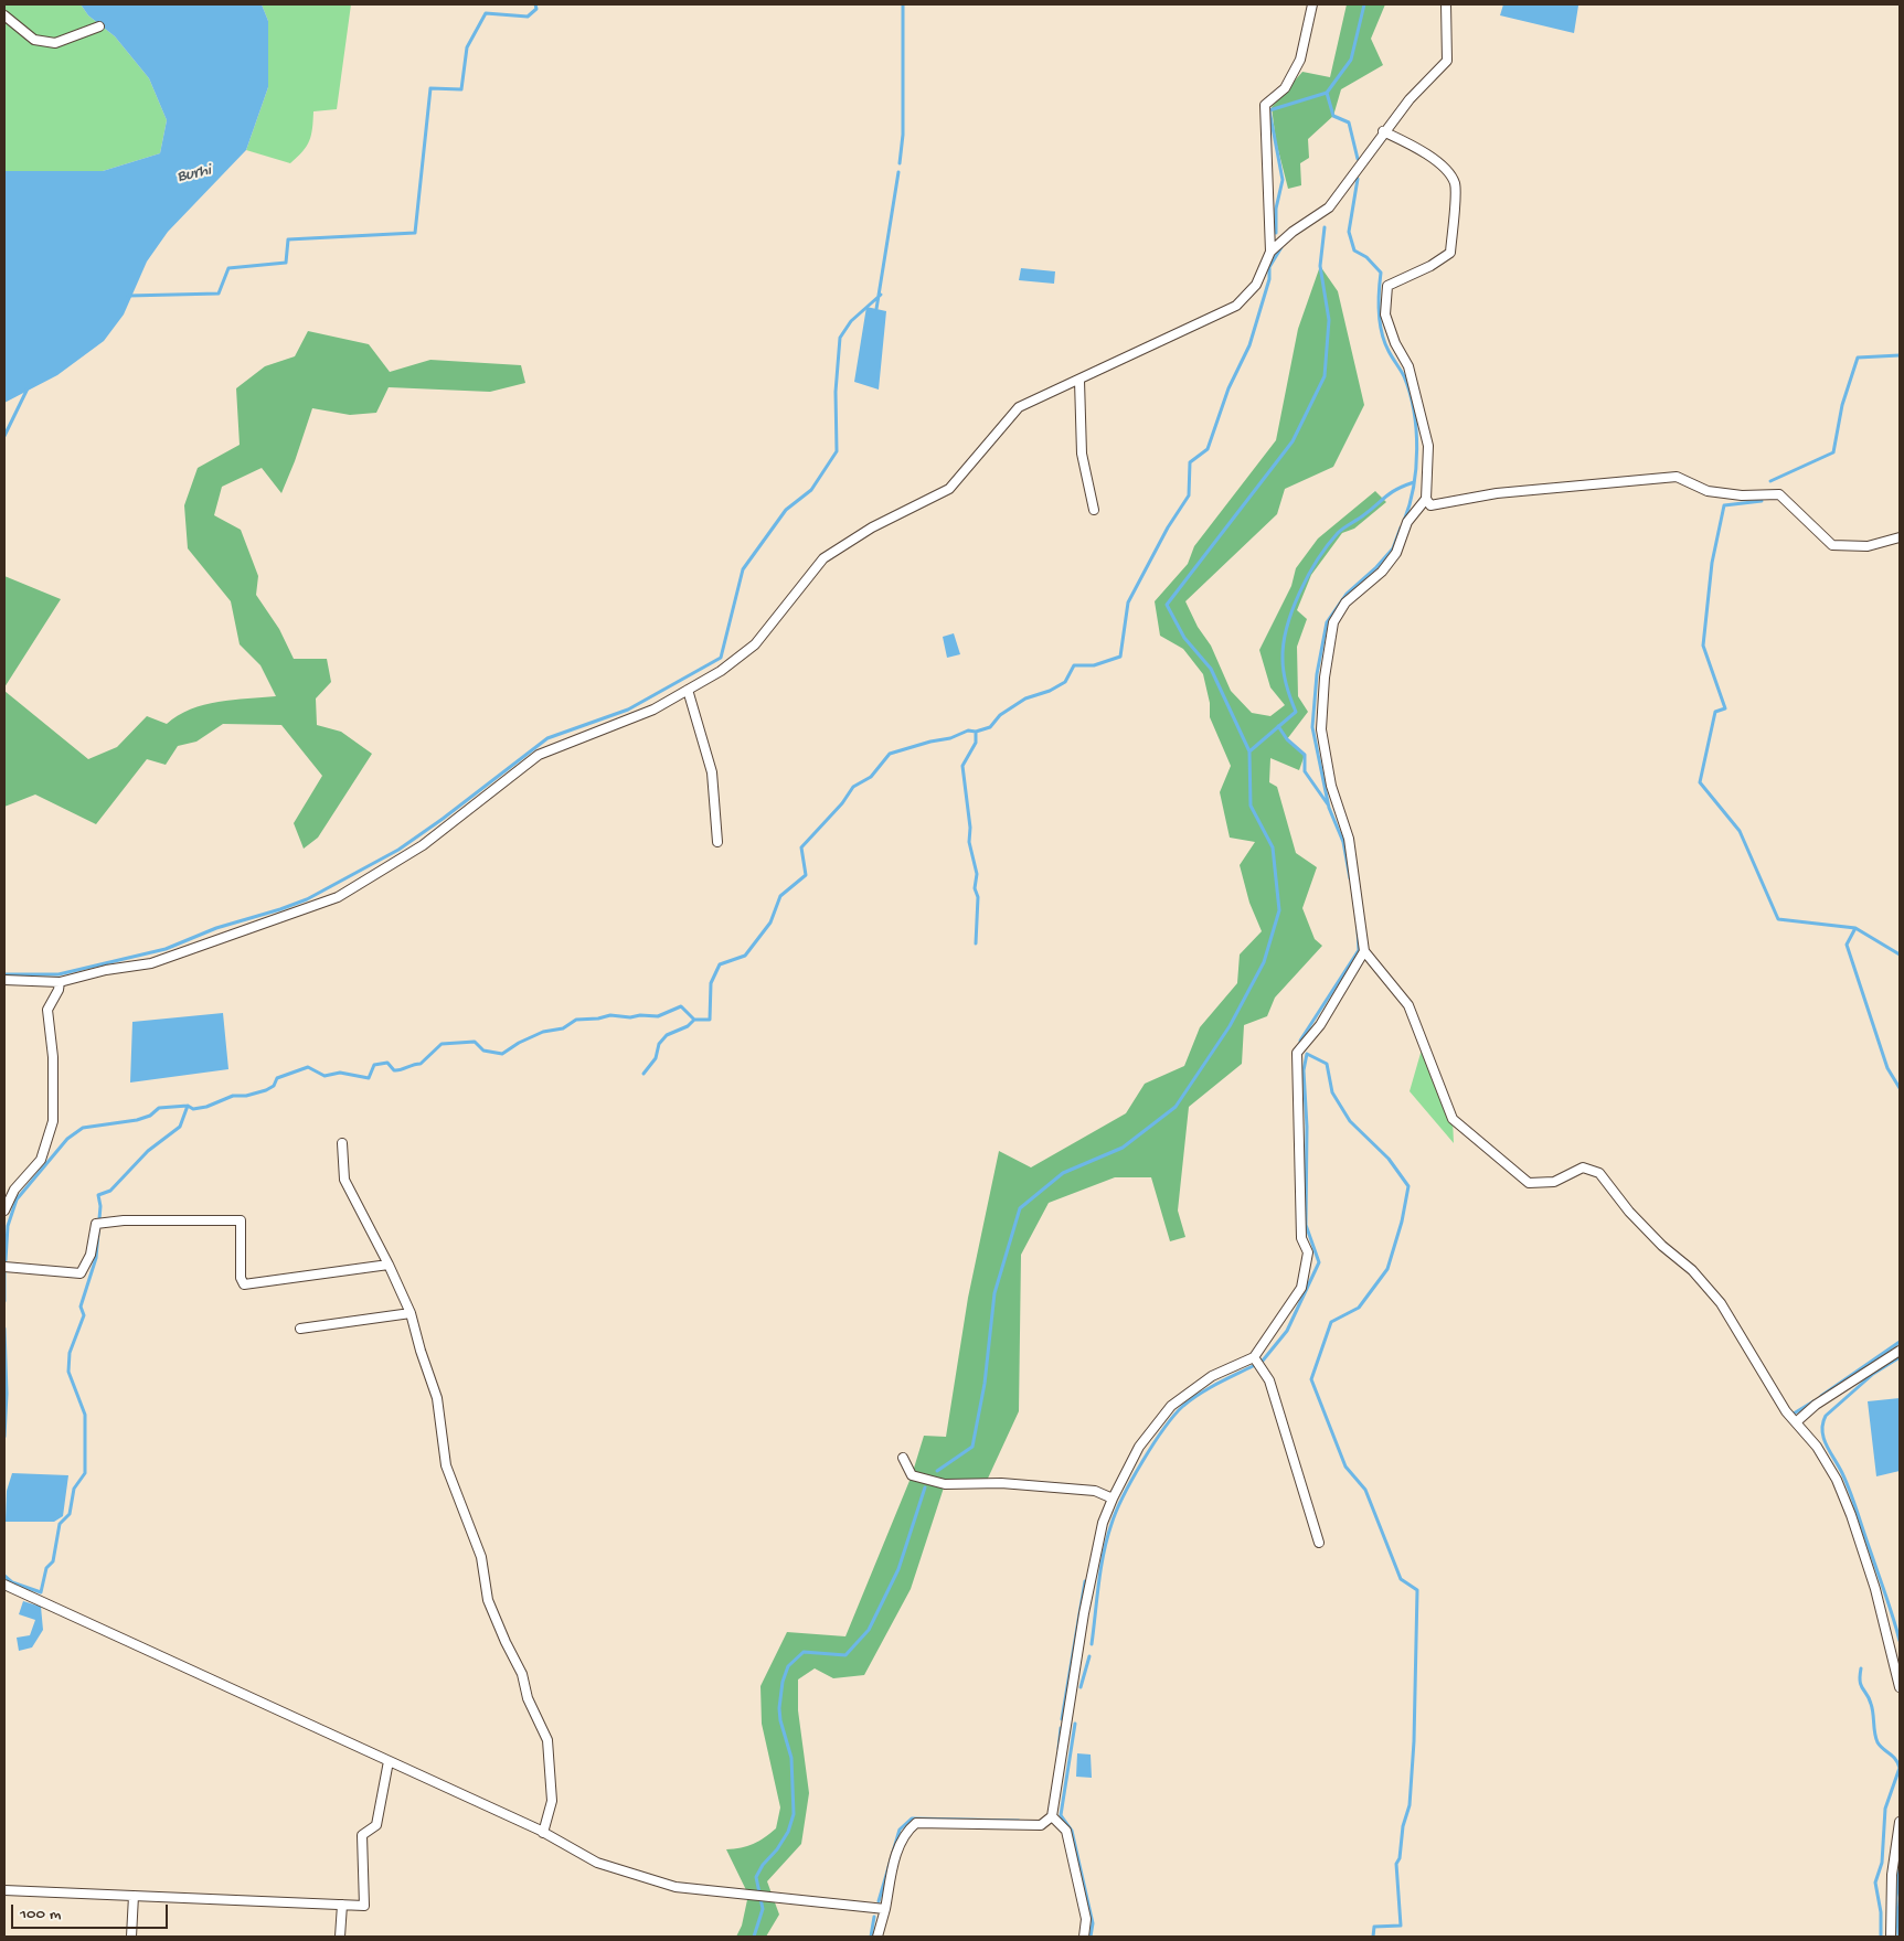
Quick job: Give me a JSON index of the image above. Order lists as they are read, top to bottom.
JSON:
{
  "water": ["Burhi"],
  "scale_bar": "100 m"
}
